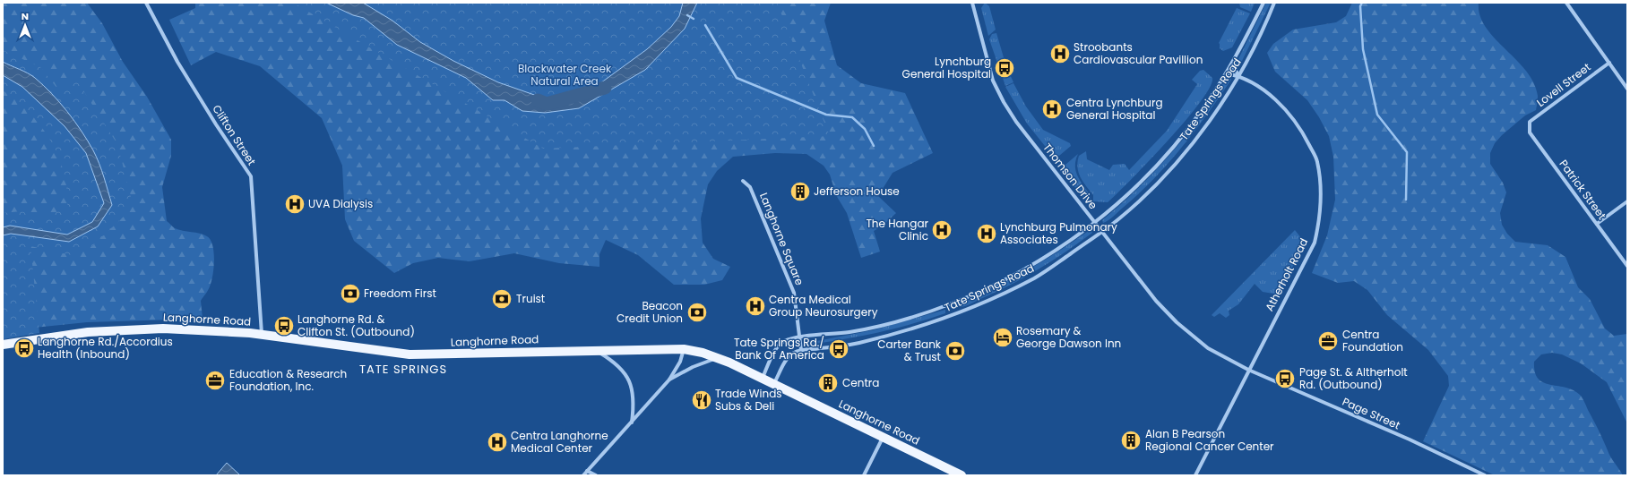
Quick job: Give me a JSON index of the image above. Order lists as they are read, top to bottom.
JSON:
{
  "streets": {
    "main road": ["Langhorne Road"],
    "street": [
      "Lovell Street",
      "Tate Springs Road",
      "Clifton Street",
      "Thomson Drive",
      "Patrick Street",
      "Langhorne Square",
      "Atherholt Road",
      "Page Street"
    ]
  },
  "crossings": [
    ["Lovell Street", "Patrick Street"],
    ["Tate Springs Road", "Thomson Drive"],
    ["Tate Springs Road", "Langhorne Square"],
    ["Tate Springs Road", "Atherholt Road"],
    ["Tate Springs Road", "Langhorne Road"],
    ["Clifton Street", "Langhorne Road"],
    ["Thomson Drive", "Atherholt Road"],
    ["Thomson Drive", "Page Street"],
    ["Atherholt Road", "Page Street"]
  ],
  "districts": ["TATE SPRINGS"],
  "parks": ["Blackwater Creek Natural Area"],
  "places": {
    "hospital": [
      "Stroobants Cardiovascular Pavillion",
      "Centra Lynchburg General Hospital",
      "UVA Dialysis",
      "The Hangar Clinic",
      "Lynchburg Pulmonary Associates",
      "Centra Medical Group Neurosurgery",
      "Centra Langhorne Medical Center"
    ],
    "bus stop": [
      "Lynchburg General Hospital",
      "Langhorne Rd. & Clifton St. (Outbound)",
      "Langhorne Rd./Accordius Health (Inbound)",
      "Tate Springs Rd./ Bank Of America",
      "Page St. & Altherholt Rd. (Outbound)"
    ],
    "building": ["Jefferson House", "Centra", "Alan B Pearson Regional Cancer Center"],
    "bank": [
      "Freedom First",
      "Truist",
      "Beacon Credit Union",
      "Carter Bank & Trust"
    ],
    "hotel": ["Rosemary & George Dawson Inn"],
    "office": ["Centra Foundation", "Education & Research Foundation, Inc."],
    "restaurant": ["Trade Winds Subs & Deli"]
  },
  "north": "top"
}
